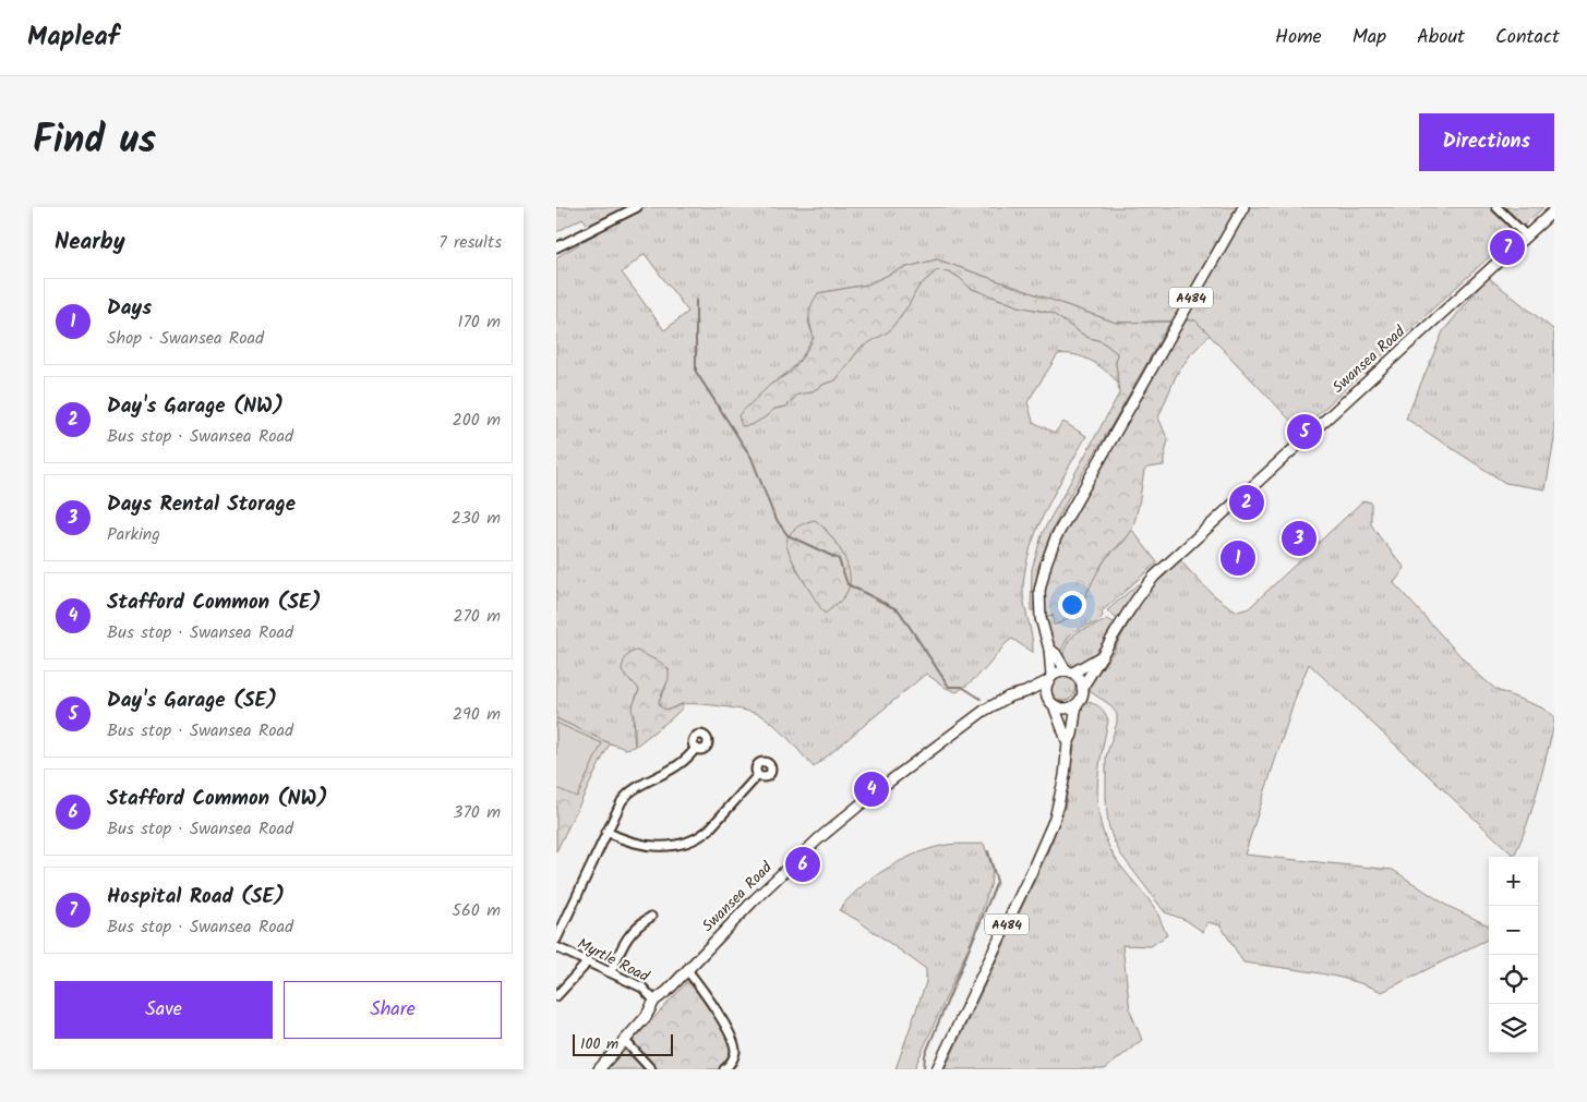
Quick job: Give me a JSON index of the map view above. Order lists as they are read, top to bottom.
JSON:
{
  "streets": {
    "main road": ["A484", "Swansea Road"],
    "street": ["Myrtle Road"]
  },
  "crossings": [
    ["A484", "Swansea Road"],
    ["Swansea Road", "Myrtle Road"]
  ],
  "scale_bar": "100 m",
  "page": {
    "header": "Mapleaf",
    "nav": [
      "Home",
      "Map",
      "About",
      "Contact"
    ],
    "title": "Find us",
    "buttons": [
      "Directions",
      ["Save", "Share"]
    ],
    "heading": ["Nearby", "7 results"],
    "pins": [
      "7",
      "5",
      "2",
      "3",
      "1",
      "4",
      "6"
    ],
    "list": [
      {
        "mark": "1",
        "name": "Days",
        "note": "Shop · Swansea Road",
        "value": "170 m"
      },
      {
        "mark": "2",
        "name": "Day's Garage (NW)",
        "note": "Bus stop · Swansea Road",
        "value": "200 m"
      },
      {
        "mark": "3",
        "name": "Days Rental Storage",
        "note": "Parking",
        "value": "230 m"
      },
      {
        "mark": "4",
        "name": "Stafford Common (SE)",
        "note": "Bus stop · Swansea Road",
        "value": "270 m"
      },
      {
        "mark": "5",
        "name": "Day's Garage (SE)",
        "note": "Bus stop · Swansea Road",
        "value": "290 m"
      },
      {
        "mark": "6",
        "name": "Stafford Common (NW)",
        "note": "Bus stop · Swansea Road",
        "value": "370 m"
      },
      {
        "mark": "7",
        "name": "Hospital Road (SE)",
        "note": "Bus stop · Swansea Road",
        "value": "560 m"
      }
    ],
    "map_buttons": ["+", "−"],
    "scale": "100 m"
  }
}
